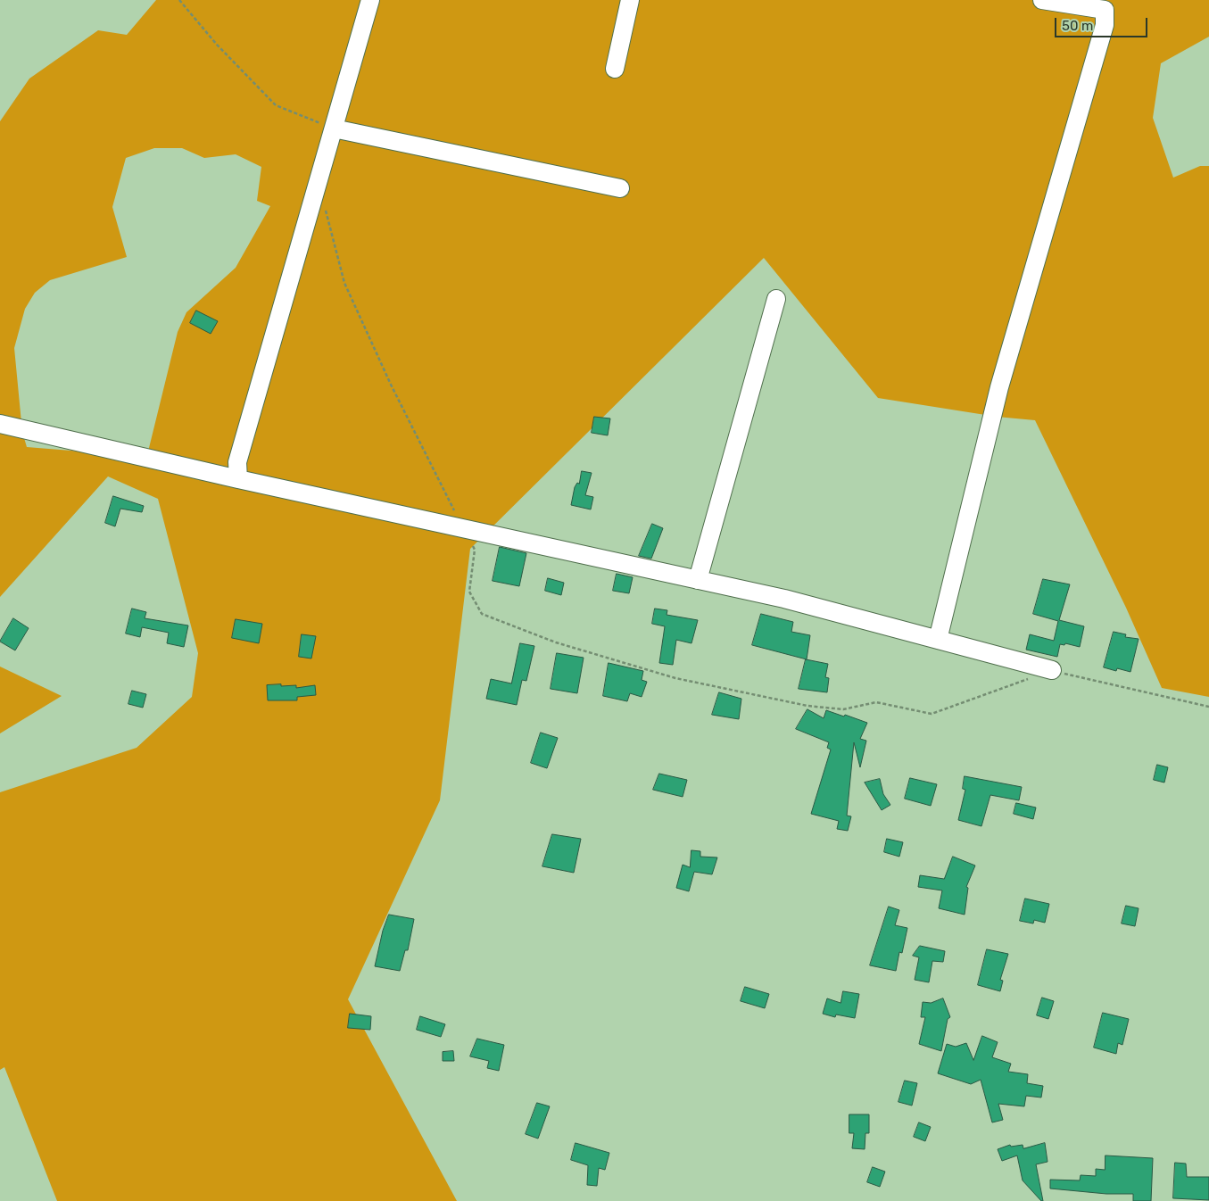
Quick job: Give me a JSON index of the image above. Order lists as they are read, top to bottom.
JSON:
{
  "scale_bar": "50 m"
}
